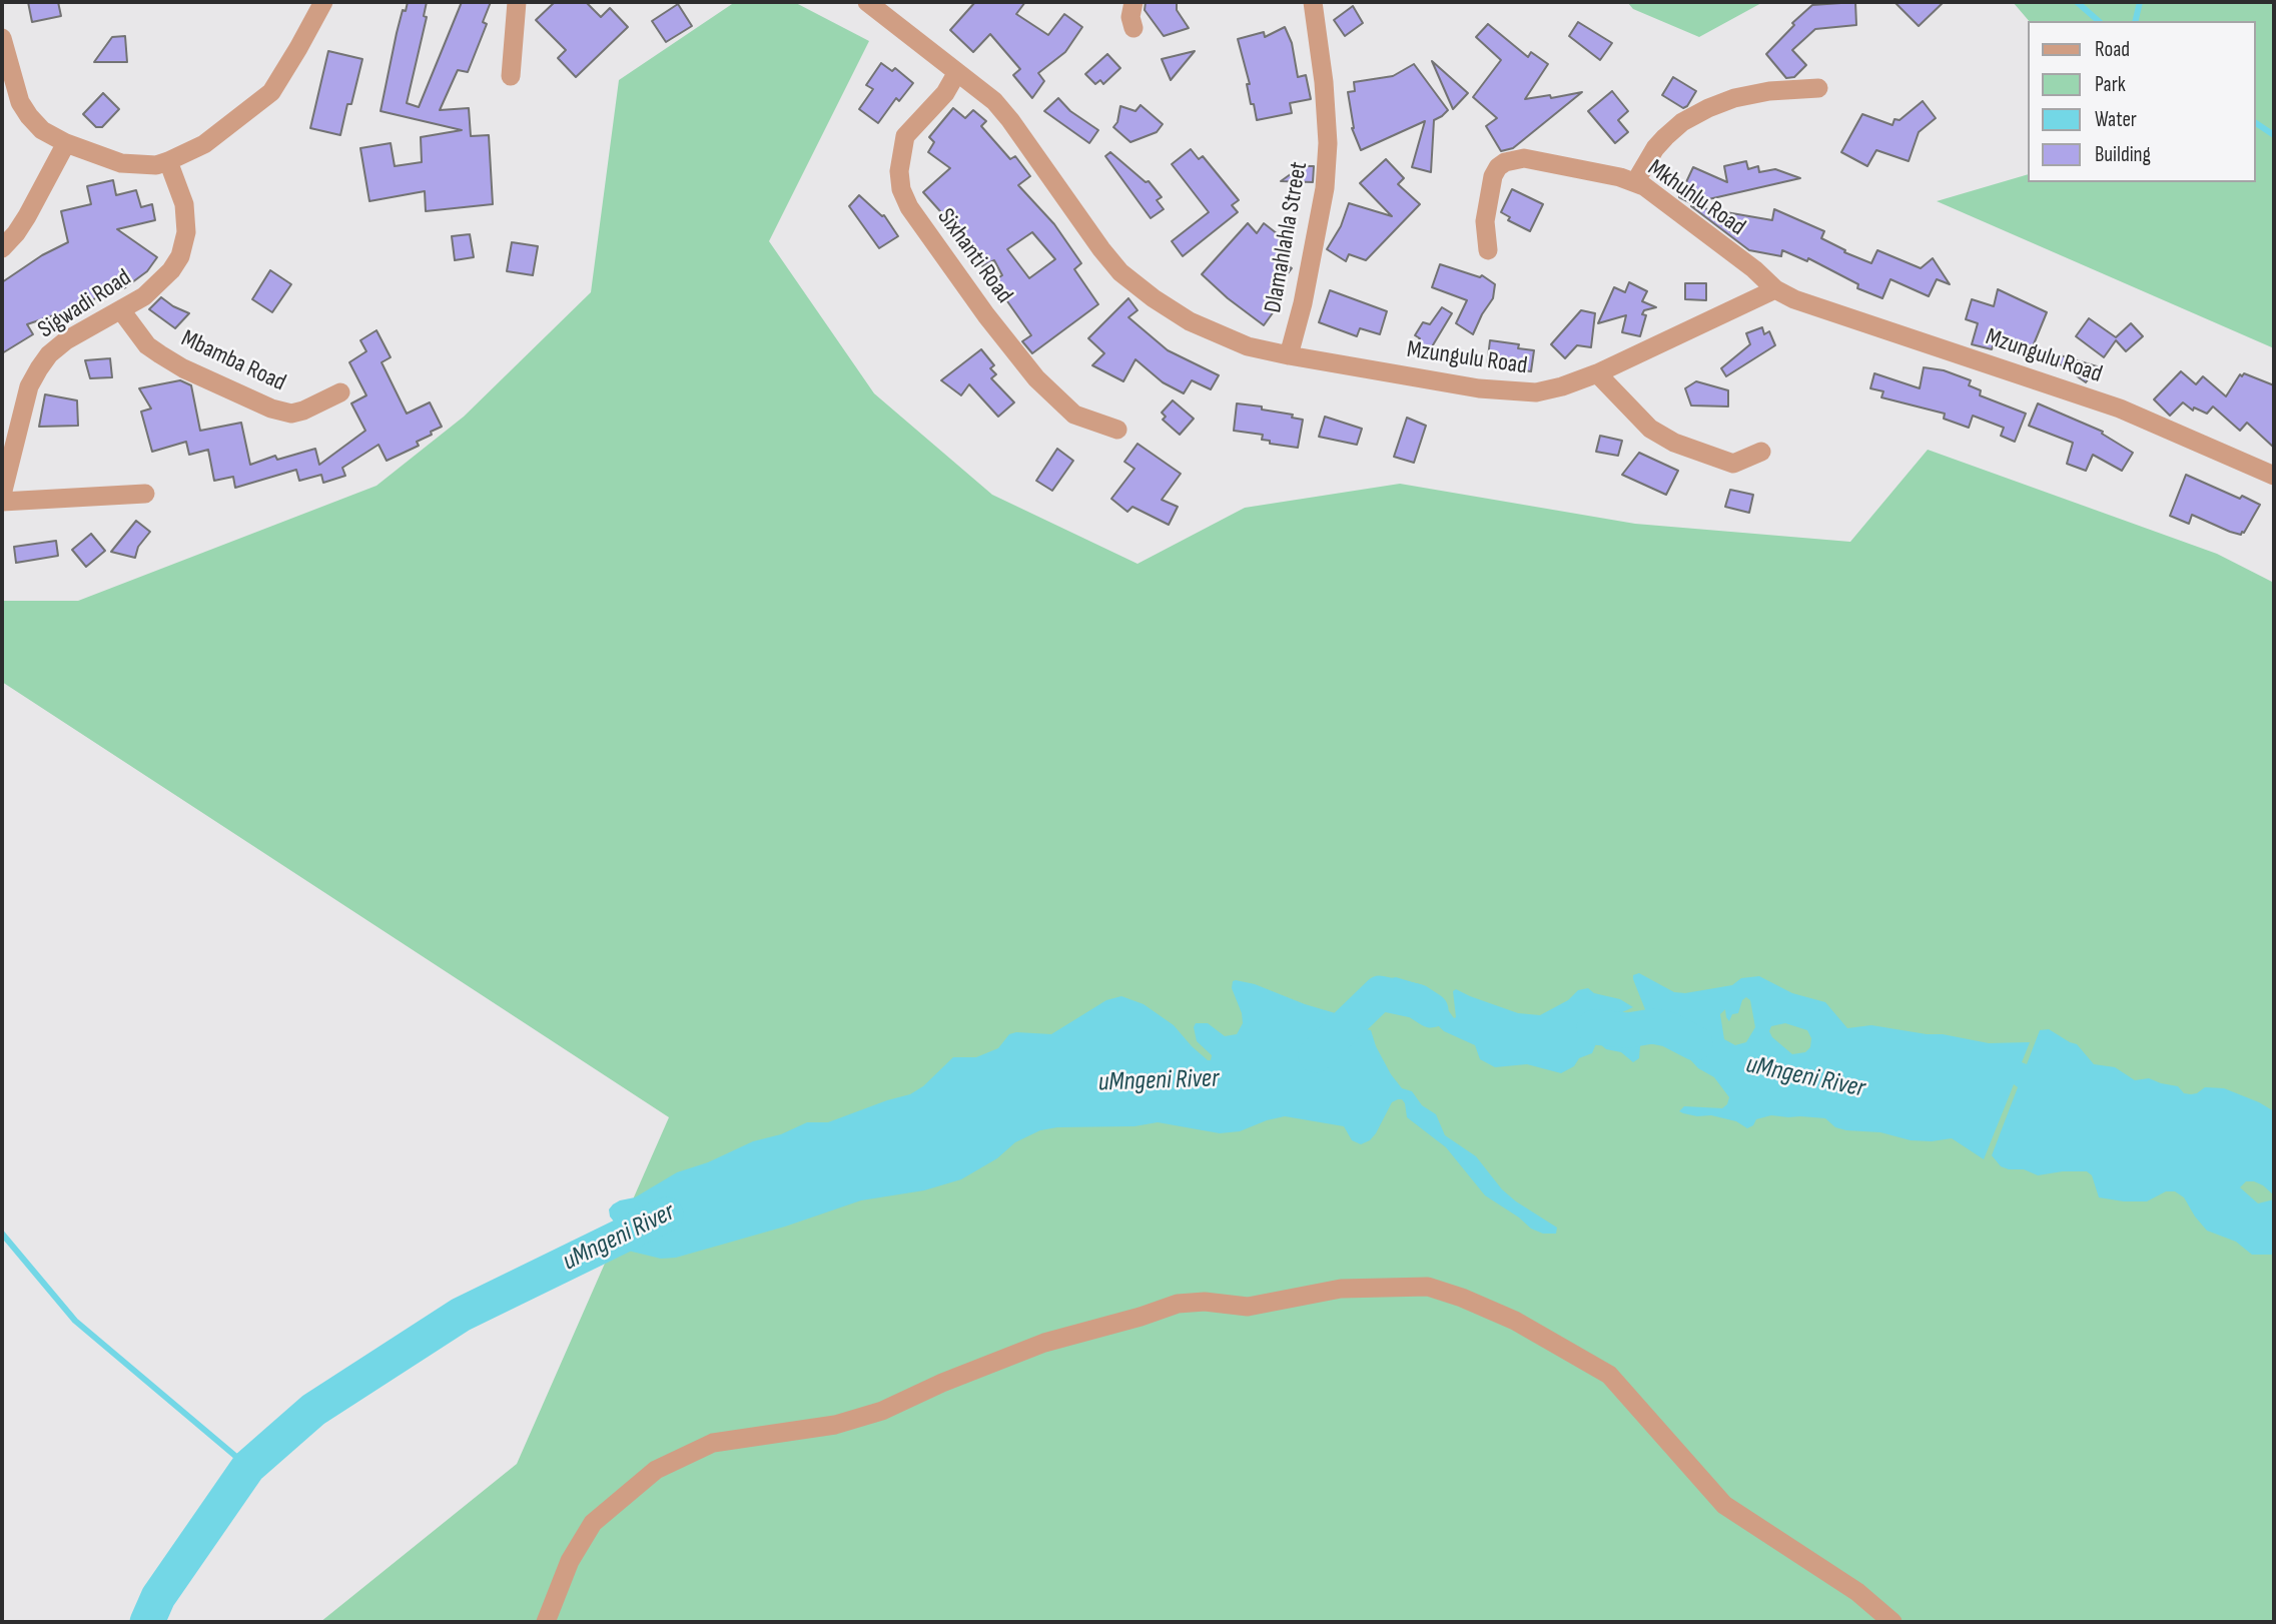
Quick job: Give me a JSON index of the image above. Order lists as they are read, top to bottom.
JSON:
{
  "streets": {
    "street": [
      "Mkhuhlu Road",
      "Dlamahlahla Street",
      "Sixhanti Road",
      "Sigwadi Road",
      "Mzungulu Road",
      "Mbamba Road"
    ]
  },
  "crossings": [
    ["Mkhuhlu Road", "Mzungulu Road"],
    ["Dlamahlahla Street", "Mzungulu Road"],
    ["Sixhanti Road", "Mzungulu Road"],
    ["Sigwadi Road", "Mbamba Road"]
  ],
  "water": ["uMngeni River"],
  "legend": [
    "Road",
    "Park",
    "Water",
    "Building"
  ]
}
